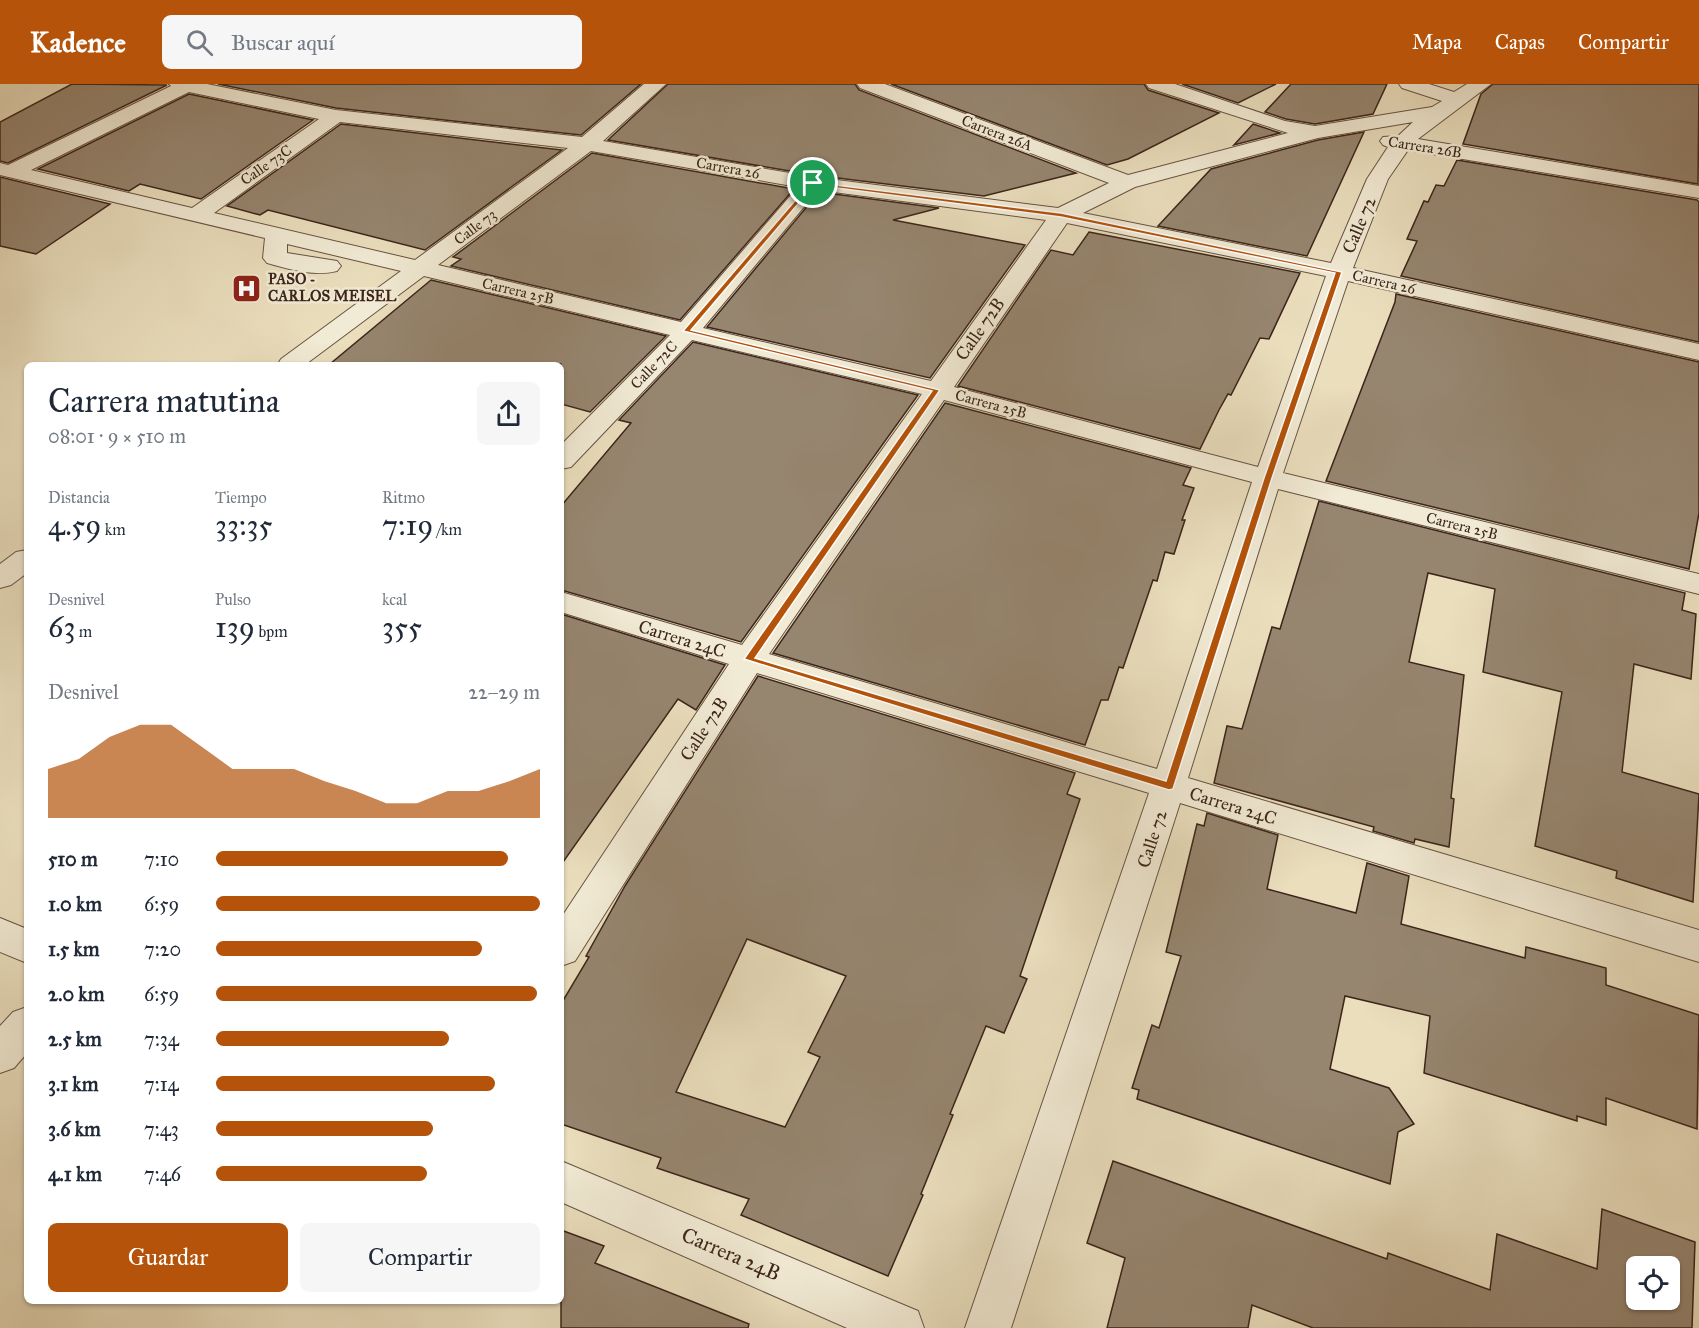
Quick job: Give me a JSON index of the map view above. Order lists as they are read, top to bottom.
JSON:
{
  "streets": {
    "street": [
      "Carrera 26A",
      "Carrera 26B",
      "Calle 73C",
      "Carrera 26",
      "Calle 72",
      "Calle 73",
      "Carrera 25B",
      "Calle 72B",
      "Calle 72C",
      "Carrera 24C",
      "Carrera 24B"
    ]
  },
  "crossings": [
    ["Carrera 26A", "Calle 72B"],
    ["Carrera 26B", "Calle 72"],
    ["Carrera 26B", "Calle 72B"],
    ["Calle 73C", "Carrera 26"],
    ["Calle 73C", "Carrera 25B"],
    ["Carrera 26", "Calle 72"],
    ["Carrera 26", "Calle 73"],
    ["Carrera 26", "Calle 72B"],
    ["Carrera 26", "Calle 72C"],
    ["Calle 72", "Carrera 25B"],
    ["Calle 72", "Calle 72B"],
    ["Calle 72", "Carrera 24C"],
    ["Calle 73", "Carrera 25B"],
    ["Carrera 25B", "Calle 72B"],
    ["Carrera 25B", "Calle 72C"],
    ["Calle 72B", "Carrera 24C"]
  ],
  "places": {
    "hospital": ["PASO - CARLOS MEISEL"]
  },
  "page": {
    "header": "Kadence",
    "search": "Buscar aquí",
    "nav": ["Mapa", "Capas", "Compartir"],
    "heading": ["Carrera matutina", "08:01 · 9 × 510 m"],
    "stats": [
      ["Distancia", "4.59 km"],
      ["Tiempo", "33:35"],
      ["Ritmo", "7:19 /km"],
      ["Desnivel", "63 m"],
      ["Pulso", "139 bpm"],
      ["kcal", "355"]
    ],
    "chart": ["Desnivel", "22–29 m"],
    "list": [
      {
        "name": "510 m",
        "note": "7:10"
      },
      {
        "name": "1.0 km",
        "note": "6:59"
      },
      {
        "name": "1.5 km",
        "note": "7:20"
      },
      {
        "name": "2.0 km",
        "note": "6:59"
      },
      {
        "name": "2.5 km",
        "note": "7:34"
      },
      {
        "name": "3.1 km",
        "note": "7:14"
      },
      {
        "name": "3.6 km",
        "note": "7:43"
      },
      {
        "name": "4.1 km",
        "note": "7:46"
      }
    ],
    "buttons": ["Guardar", "Compartir"]
  }
}
